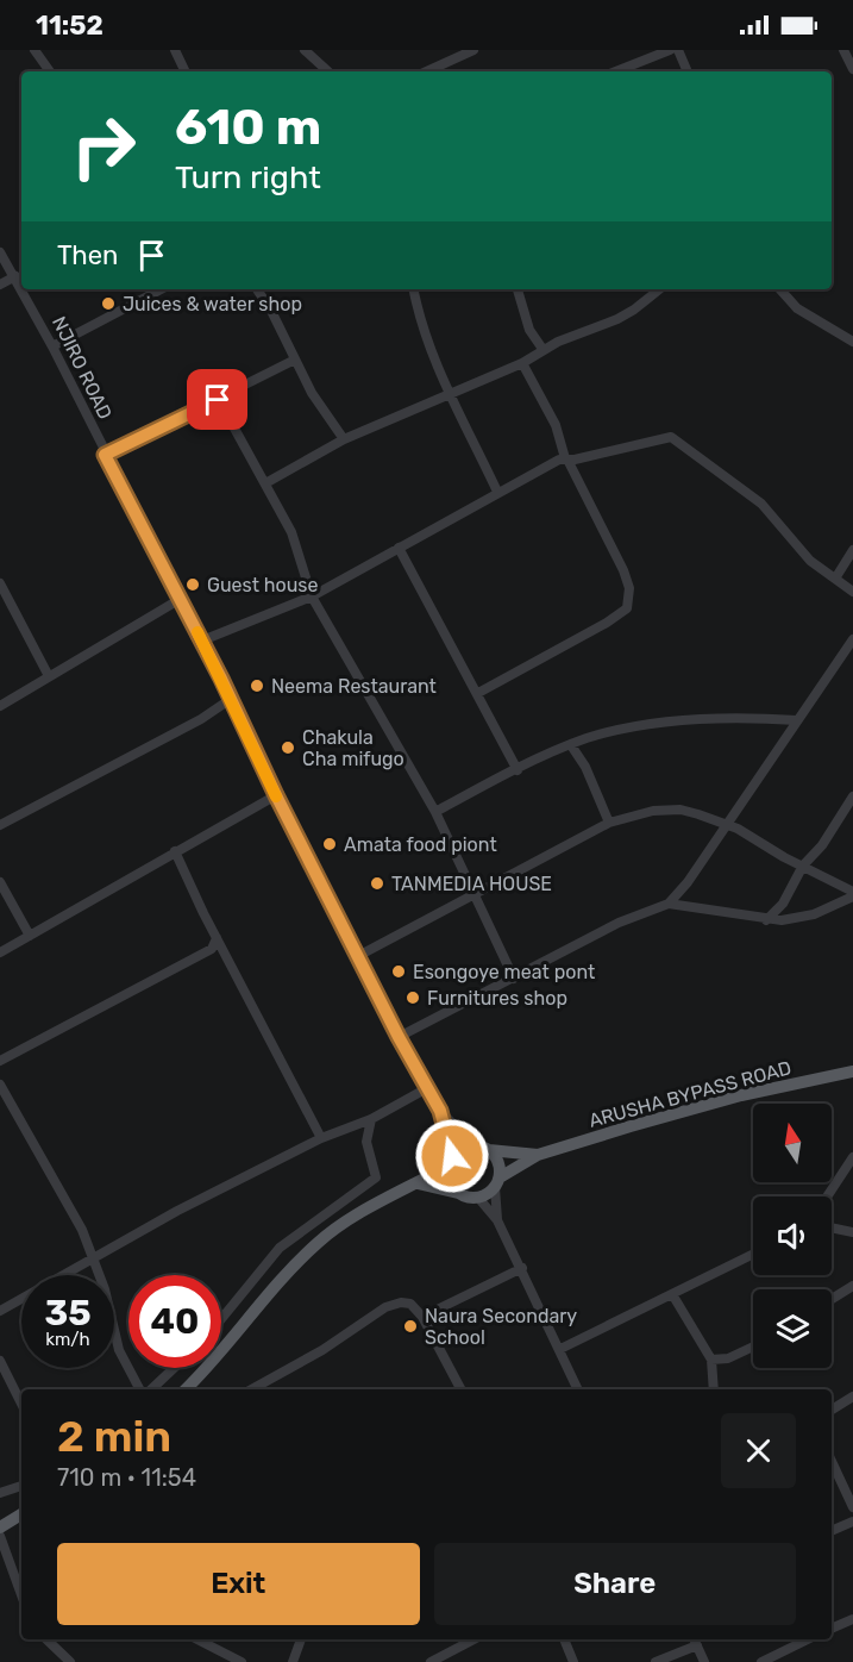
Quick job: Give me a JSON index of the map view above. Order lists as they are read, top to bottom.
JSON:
{
  "streets": {
    "main road": ["ARUSHA BYPASS ROAD"],
    "street": ["NJIRO ROAD"]
  },
  "crossings": [
    ["NJIRO ROAD", "ARUSHA BYPASS ROAD"]
  ],
  "places": [
    "Juices & water shop",
    "Guest house",
    "Neema Restaurant",
    "Chakula Cha mifugo",
    "Amata food piont",
    "TANMEDIA HOUSE",
    "Esongoye meat pont",
    "Furnitures shop",
    "Naura Secondary School"
  ],
  "north": "top",
  "page": {
    "status": "11:52",
    "turn": ["610 m", "Turn right"],
    "then": "Then",
    "speed": "35 km/h",
    "limit": "40",
    "heading": ["2 min", "710 m · 11:54"],
    "buttons": ["Exit", "Share"]
  }
}
